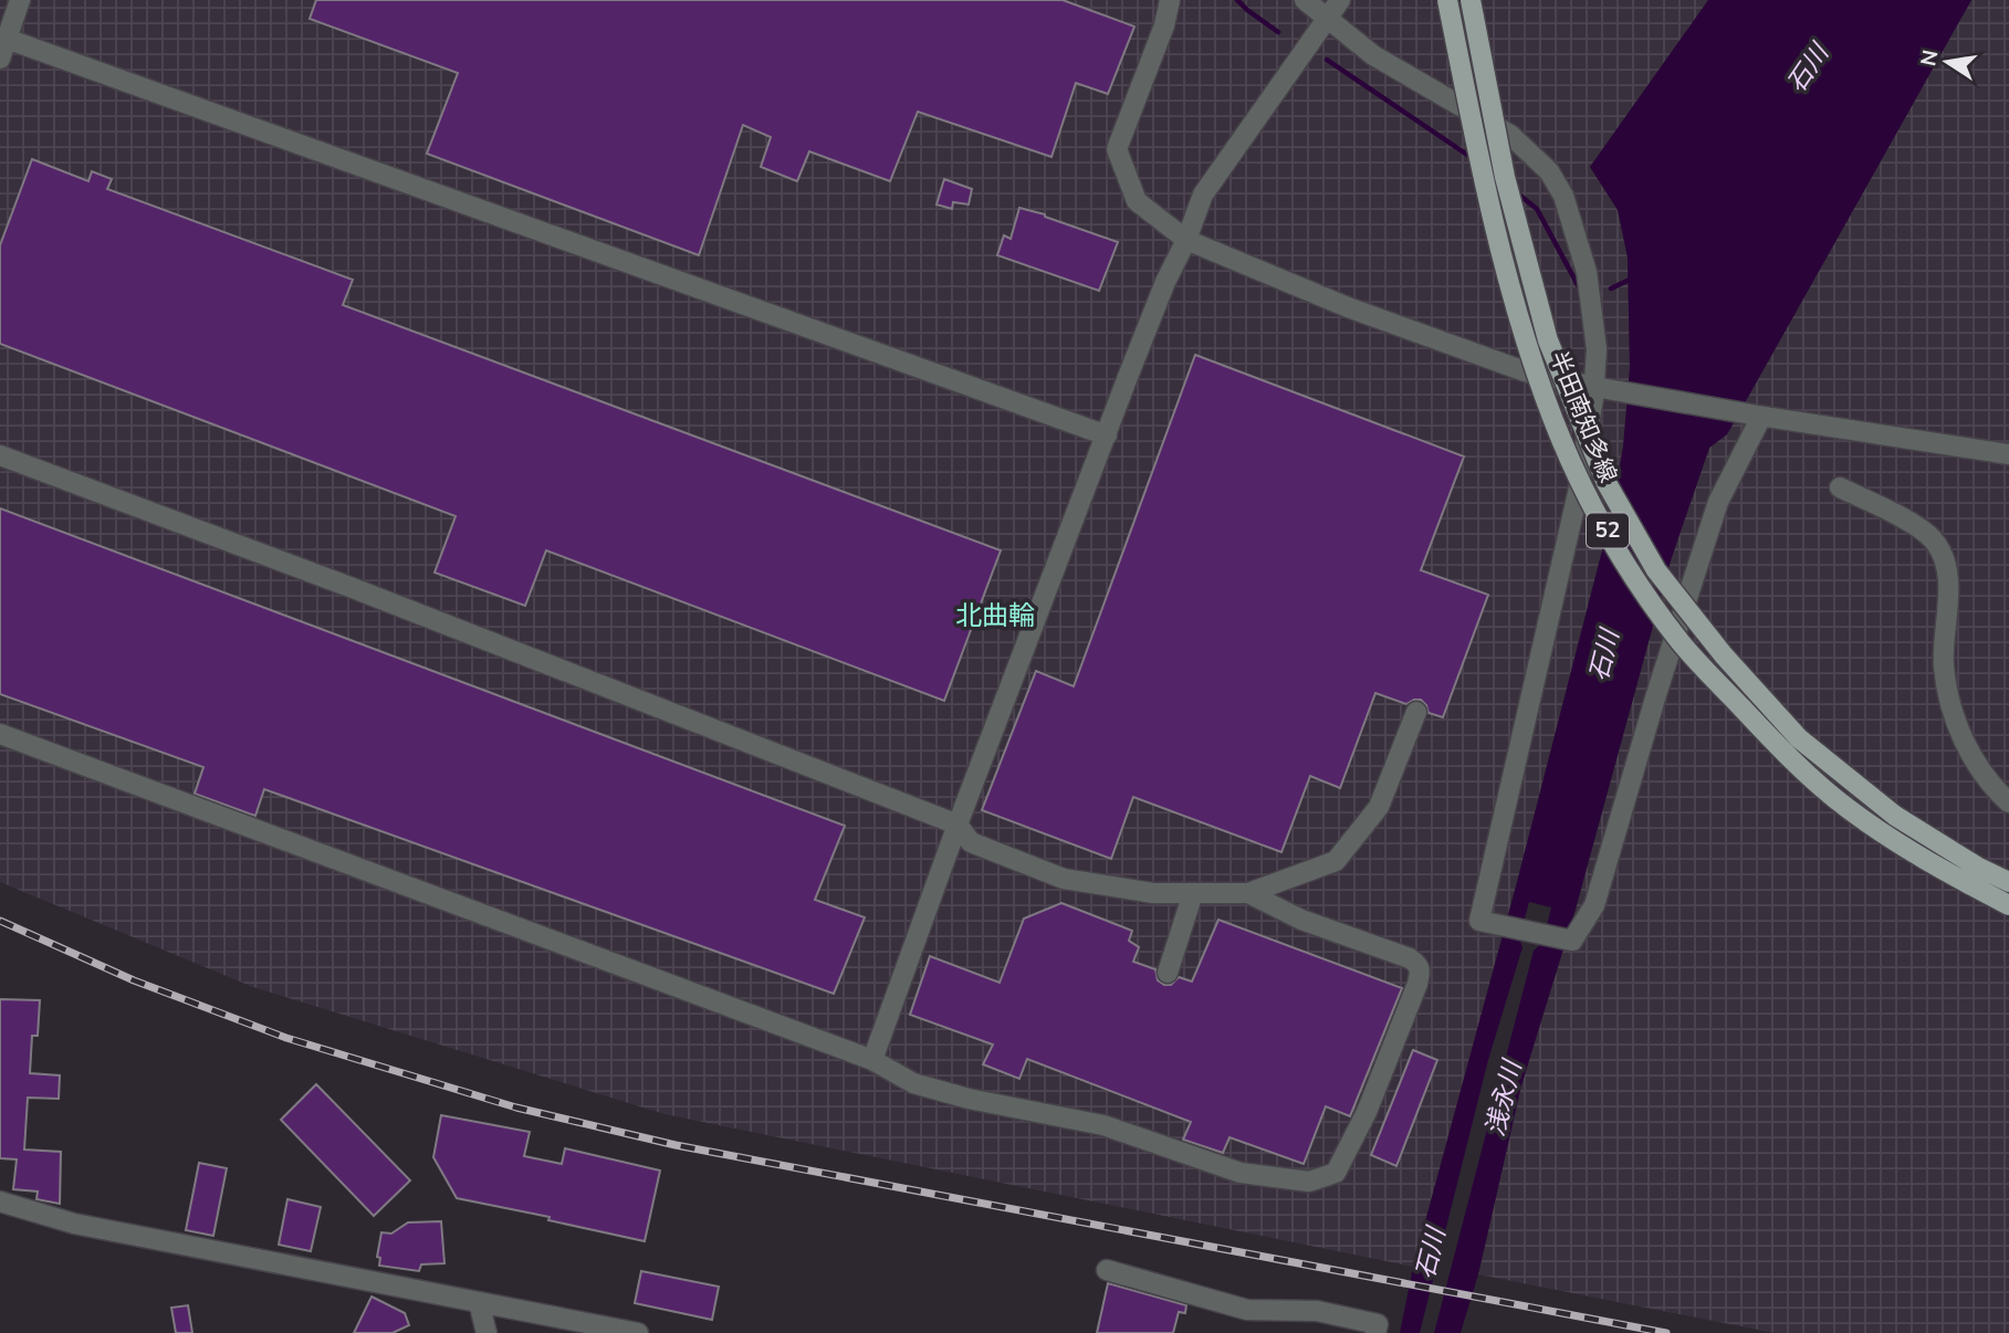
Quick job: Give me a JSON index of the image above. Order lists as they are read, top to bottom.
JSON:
{
  "streets": {
    "main road": ["半田南知多線", "52"]
  },
  "districts": ["北曲輪"],
  "water": ["石川", "浅永川"],
  "north": "left"
}
